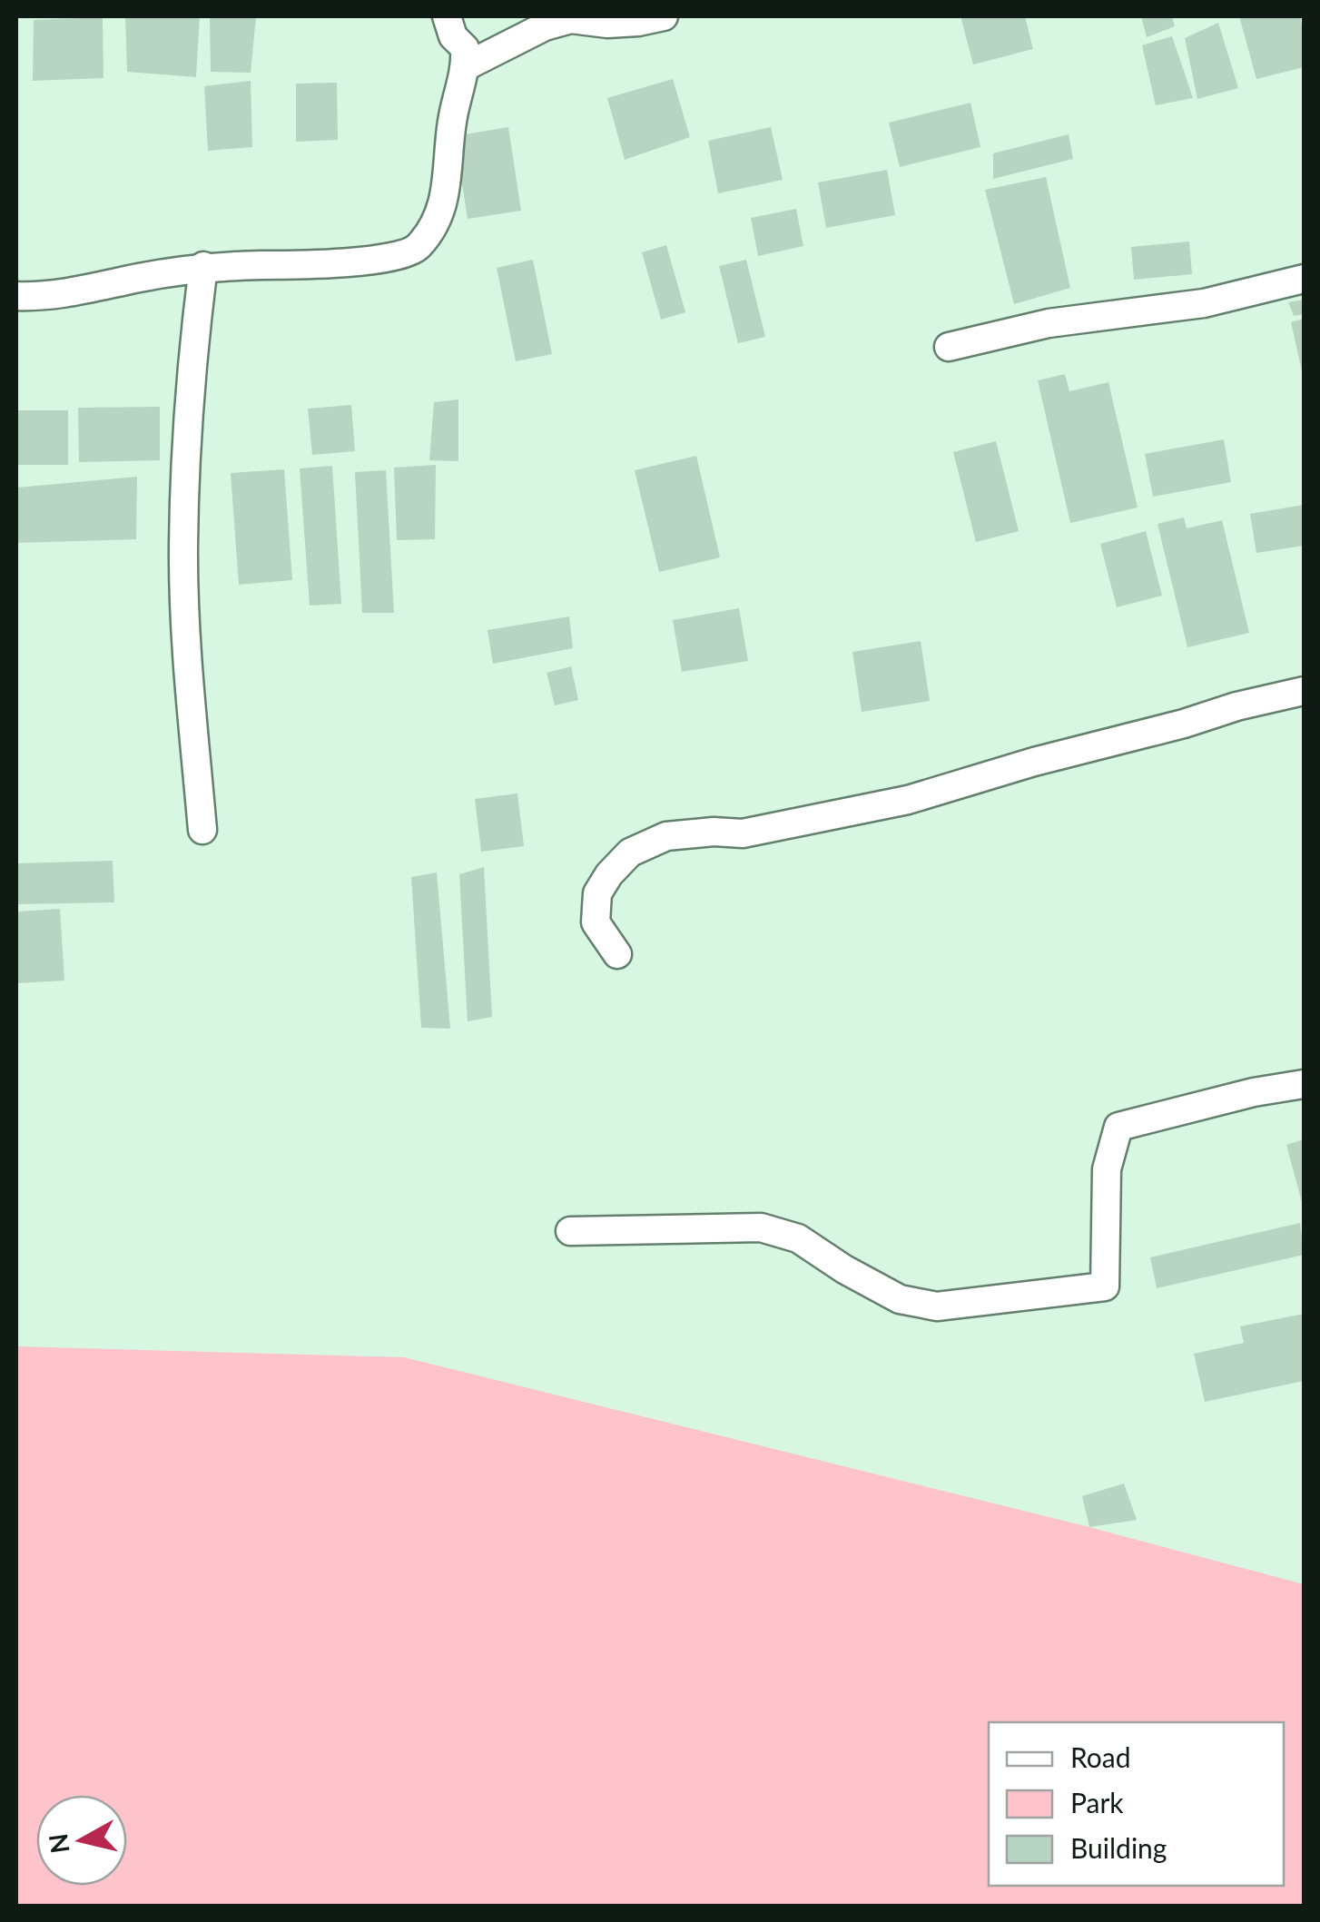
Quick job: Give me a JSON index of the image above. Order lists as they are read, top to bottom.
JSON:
{
  "legend": ["Road", "Park", "Building"],
  "north": "left"
}
